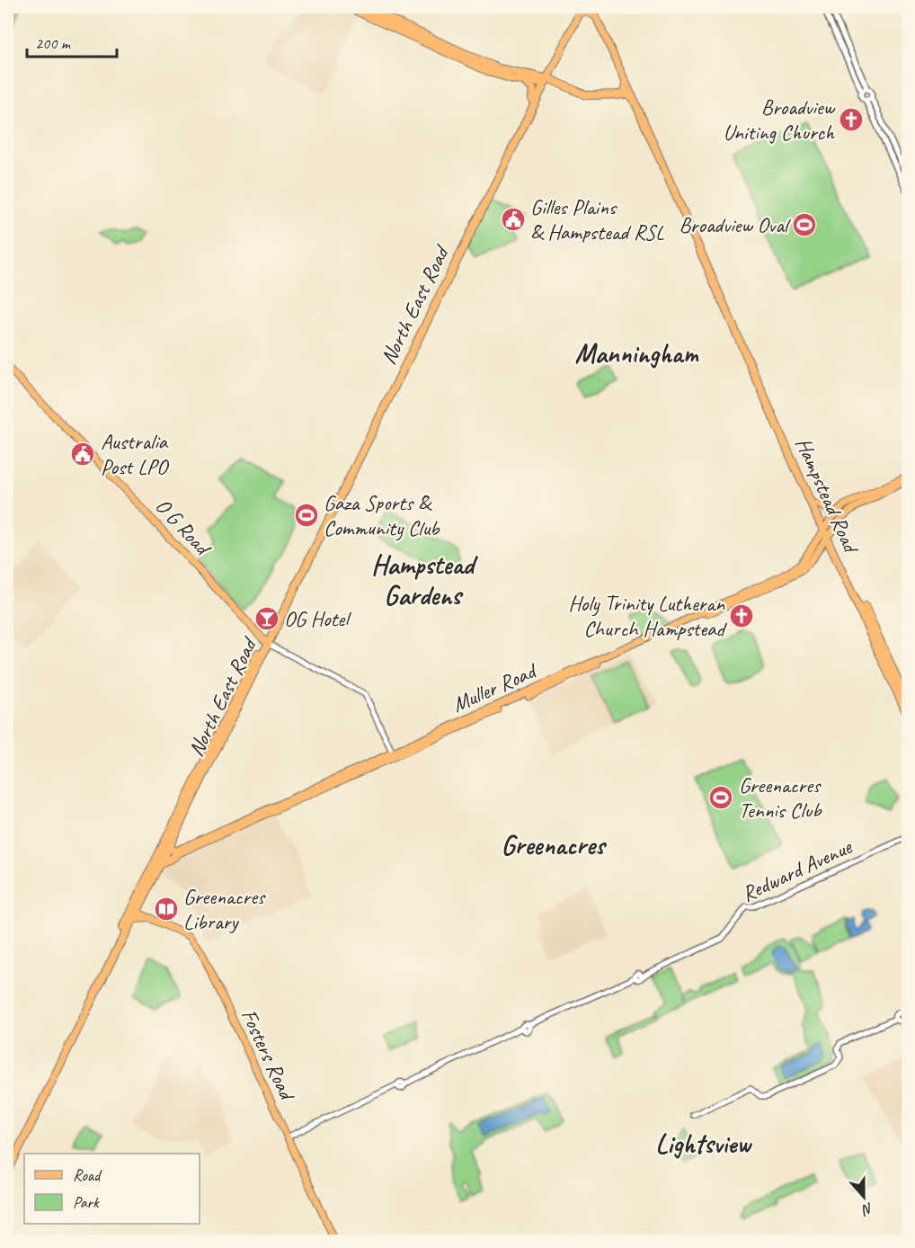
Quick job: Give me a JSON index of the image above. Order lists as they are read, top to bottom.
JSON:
{
  "streets": {
    "highway": ["North East Road", "Hampstead Road"],
    "main road": ["O G Road", "Muller Road", "Fosters Road"],
    "street": ["Redward Avenue"]
  },
  "crossings": [
    ["North East Road", "O G Road"],
    ["North East Road", "Muller Road"],
    ["Hampstead Road", "Muller Road"],
    ["Redward Avenue", "Fosters Road"]
  ],
  "districts": [
    "Manningham",
    "Hampstead Gardens",
    "Greenacres",
    "Lightsview"
  ],
  "places": {
    "church": ["Broadview Uniting Church", "Holy Trinity Lutheran Church Hampstead"],
    "public building": ["Gilles Plains & Hampstead RSL", "Australia Post LPO"],
    "sports": ["Broadview Oval", "Gaza Sports & Community Club", "Greenacres Tennis Club"],
    "bar": ["OG Hotel"],
    "library": ["Greenacres Library"]
  },
  "legend": ["Road", "Park"],
  "scale_bar": "200 m",
  "north": "bottom"
}
